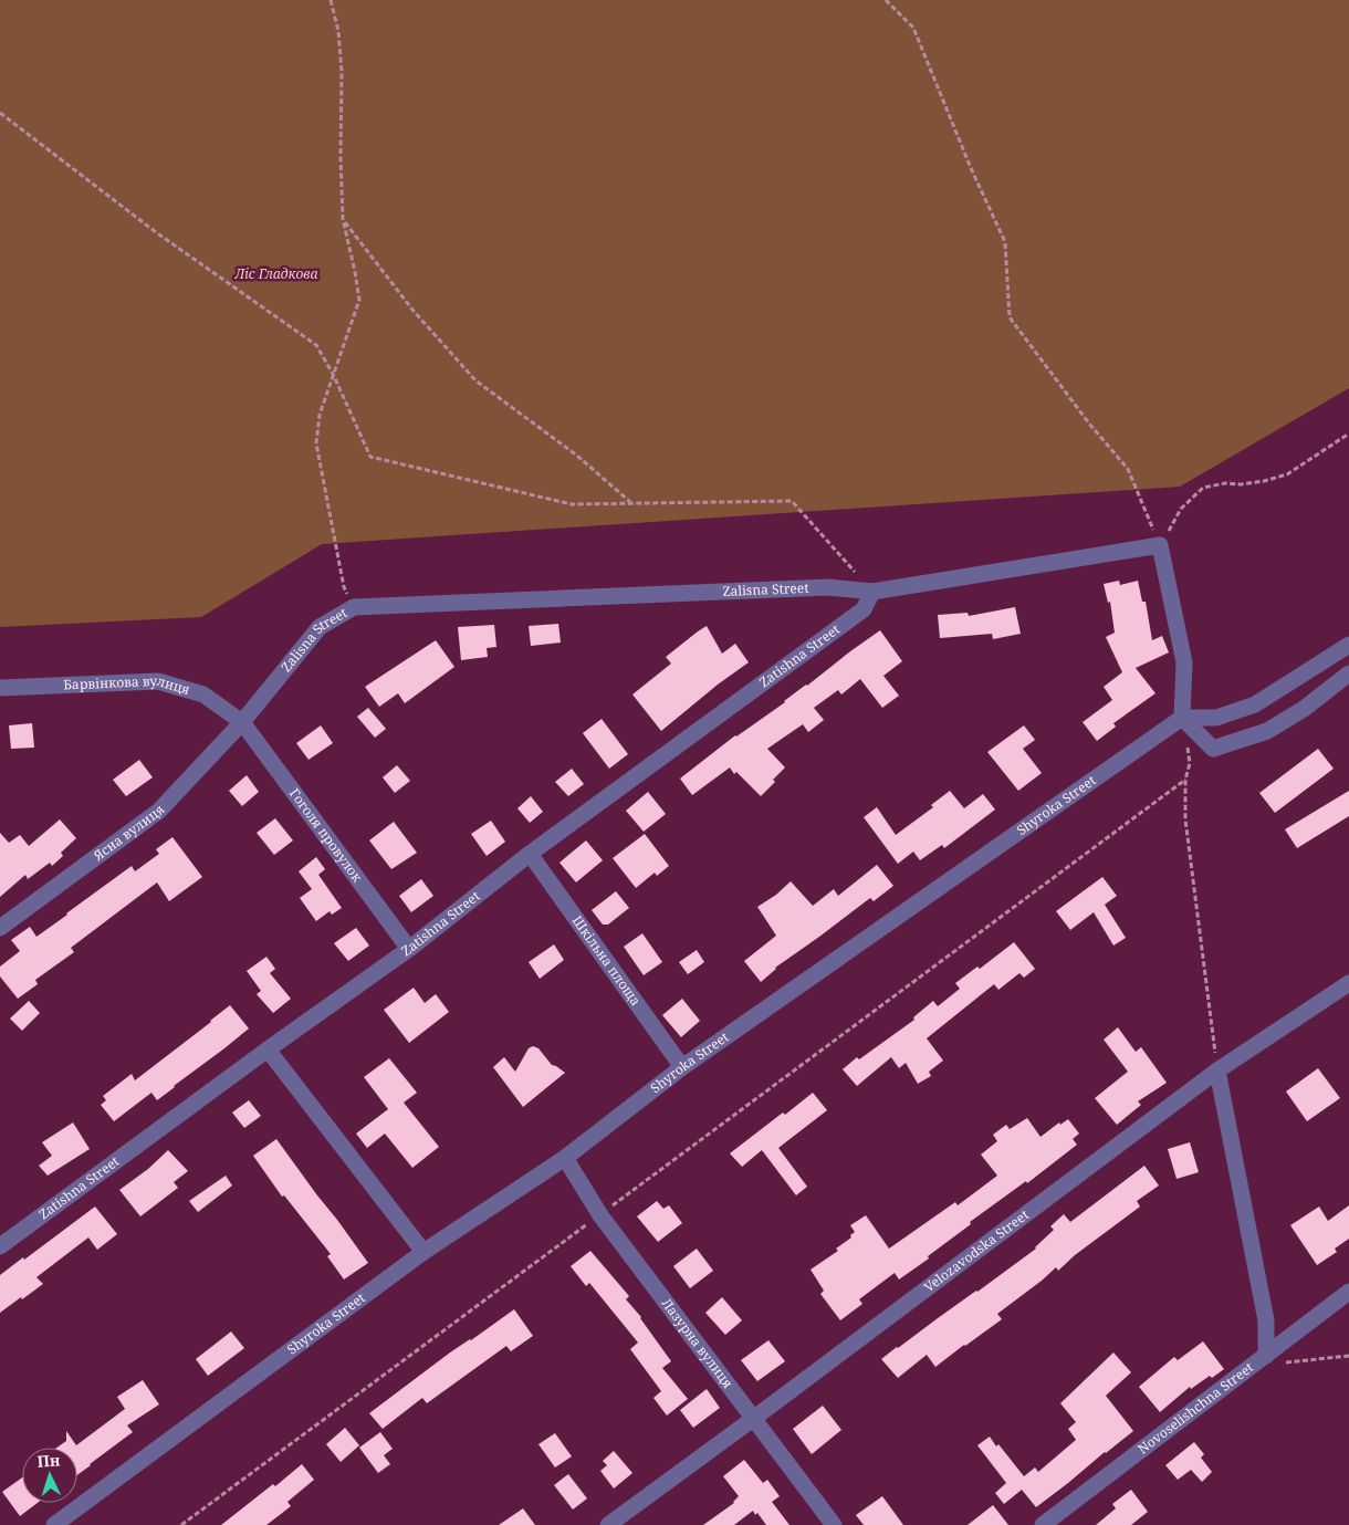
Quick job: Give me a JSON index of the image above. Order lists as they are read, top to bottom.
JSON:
{
  "streets": {
    "street": [
      "Zalisna Street",
      "Zatishna Street",
      "Барвінкова вулиця",
      "Shyroka Street",
      "Ясна вулиця",
      "Гоголя провулок",
      "Шкільна площа",
      "Velozavodska Street",
      "Лазурна вулиця",
      "Novoselishchna Street"
    ]
  },
  "crossings": [
    ["Zalisna Street", "Zatishna Street"],
    ["Zalisna Street", "Барвінкова вулиця"],
    ["Zalisna Street", "Ясна вулиця"],
    ["Zalisna Street", "Гоголя провулок"],
    ["Zatishna Street", "Гоголя провулок"],
    ["Zatishna Street", "Шкільна площа"],
    ["Барвінкова вулиця", "Ясна вулиця"],
    ["Барвінкова вулиця", "Гоголя провулок"],
    ["Shyroka Street", "Шкільна площа"],
    ["Shyroka Street", "Лазурна вулиця"],
    ["Ясна вулиця", "Гоголя провулок"],
    ["Velozavodska Street", "Лазурна вулиця"]
  ],
  "parks": ["Ліс Гладкова"],
  "north": "top"
}
